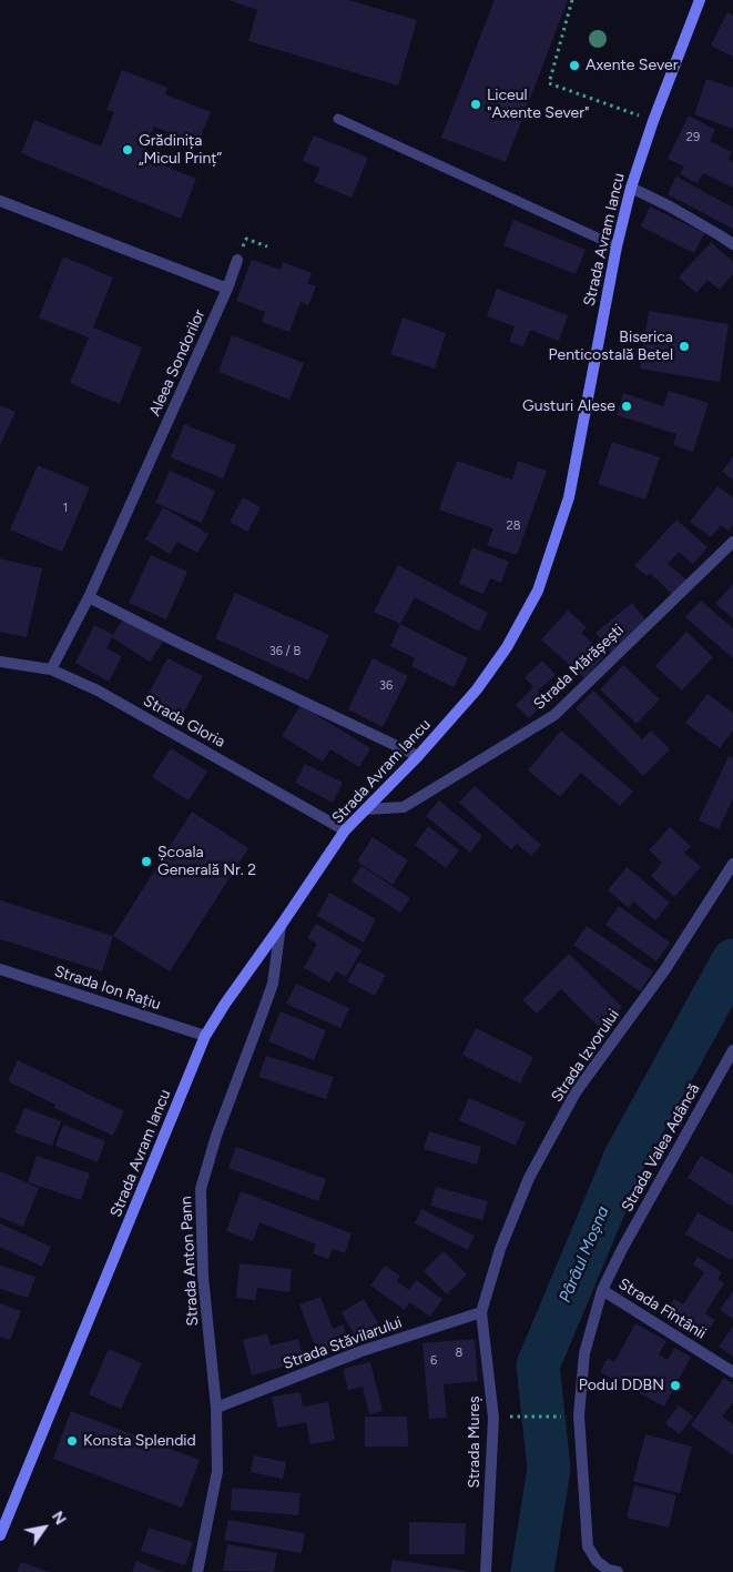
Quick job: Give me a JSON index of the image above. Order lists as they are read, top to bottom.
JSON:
{
  "streets": {
    "main road": ["Strada Avram Iancu"],
    "street": [
      "Aleea Sondorilor",
      "Strada Mărășești",
      "Strada Gloria",
      "Strada Ion Rațiu",
      "Strada Izvorului",
      "Strada Valea Adâncă",
      "Strada Anton Pann",
      "Strada Fîntânii",
      "Strada Stăvilarului",
      "Strada Mureș"
    ]
  },
  "crossings": [
    ["Strada Avram Iancu", "Strada Mărășești"],
    ["Strada Avram Iancu", "Strada Gloria"],
    ["Strada Avram Iancu", "Strada Ion Rațiu"],
    ["Strada Avram Iancu", "Strada Anton Pann"],
    ["Aleea Sondorilor", "Strada Gloria"],
    ["Strada Izvorului", "Strada Stăvilarului"],
    ["Strada Izvorului", "Strada Mureș"],
    ["Strada Valea Adâncă", "Strada Fîntânii"],
    ["Strada Anton Pann", "Strada Stăvilarului"],
    ["Strada Stăvilarului", "Strada Mureș"]
  ],
  "water": ["Pârâul Moșna"],
  "places": [
    "Axente Sever",
    "Liceul \"Axente Sever\"",
    "Grădinița „Micul Prinț”",
    "Biserica Penticostală Betel",
    "Gusturi Alese",
    "Școala Generală Nr. 2",
    "Podul DDBN",
    "Konsta Splendid"
  ],
  "house_numbers": [
    "29",
    "1",
    "28",
    "36 / B",
    "36",
    "8",
    "6"
  ],
  "north": "top right"
}
